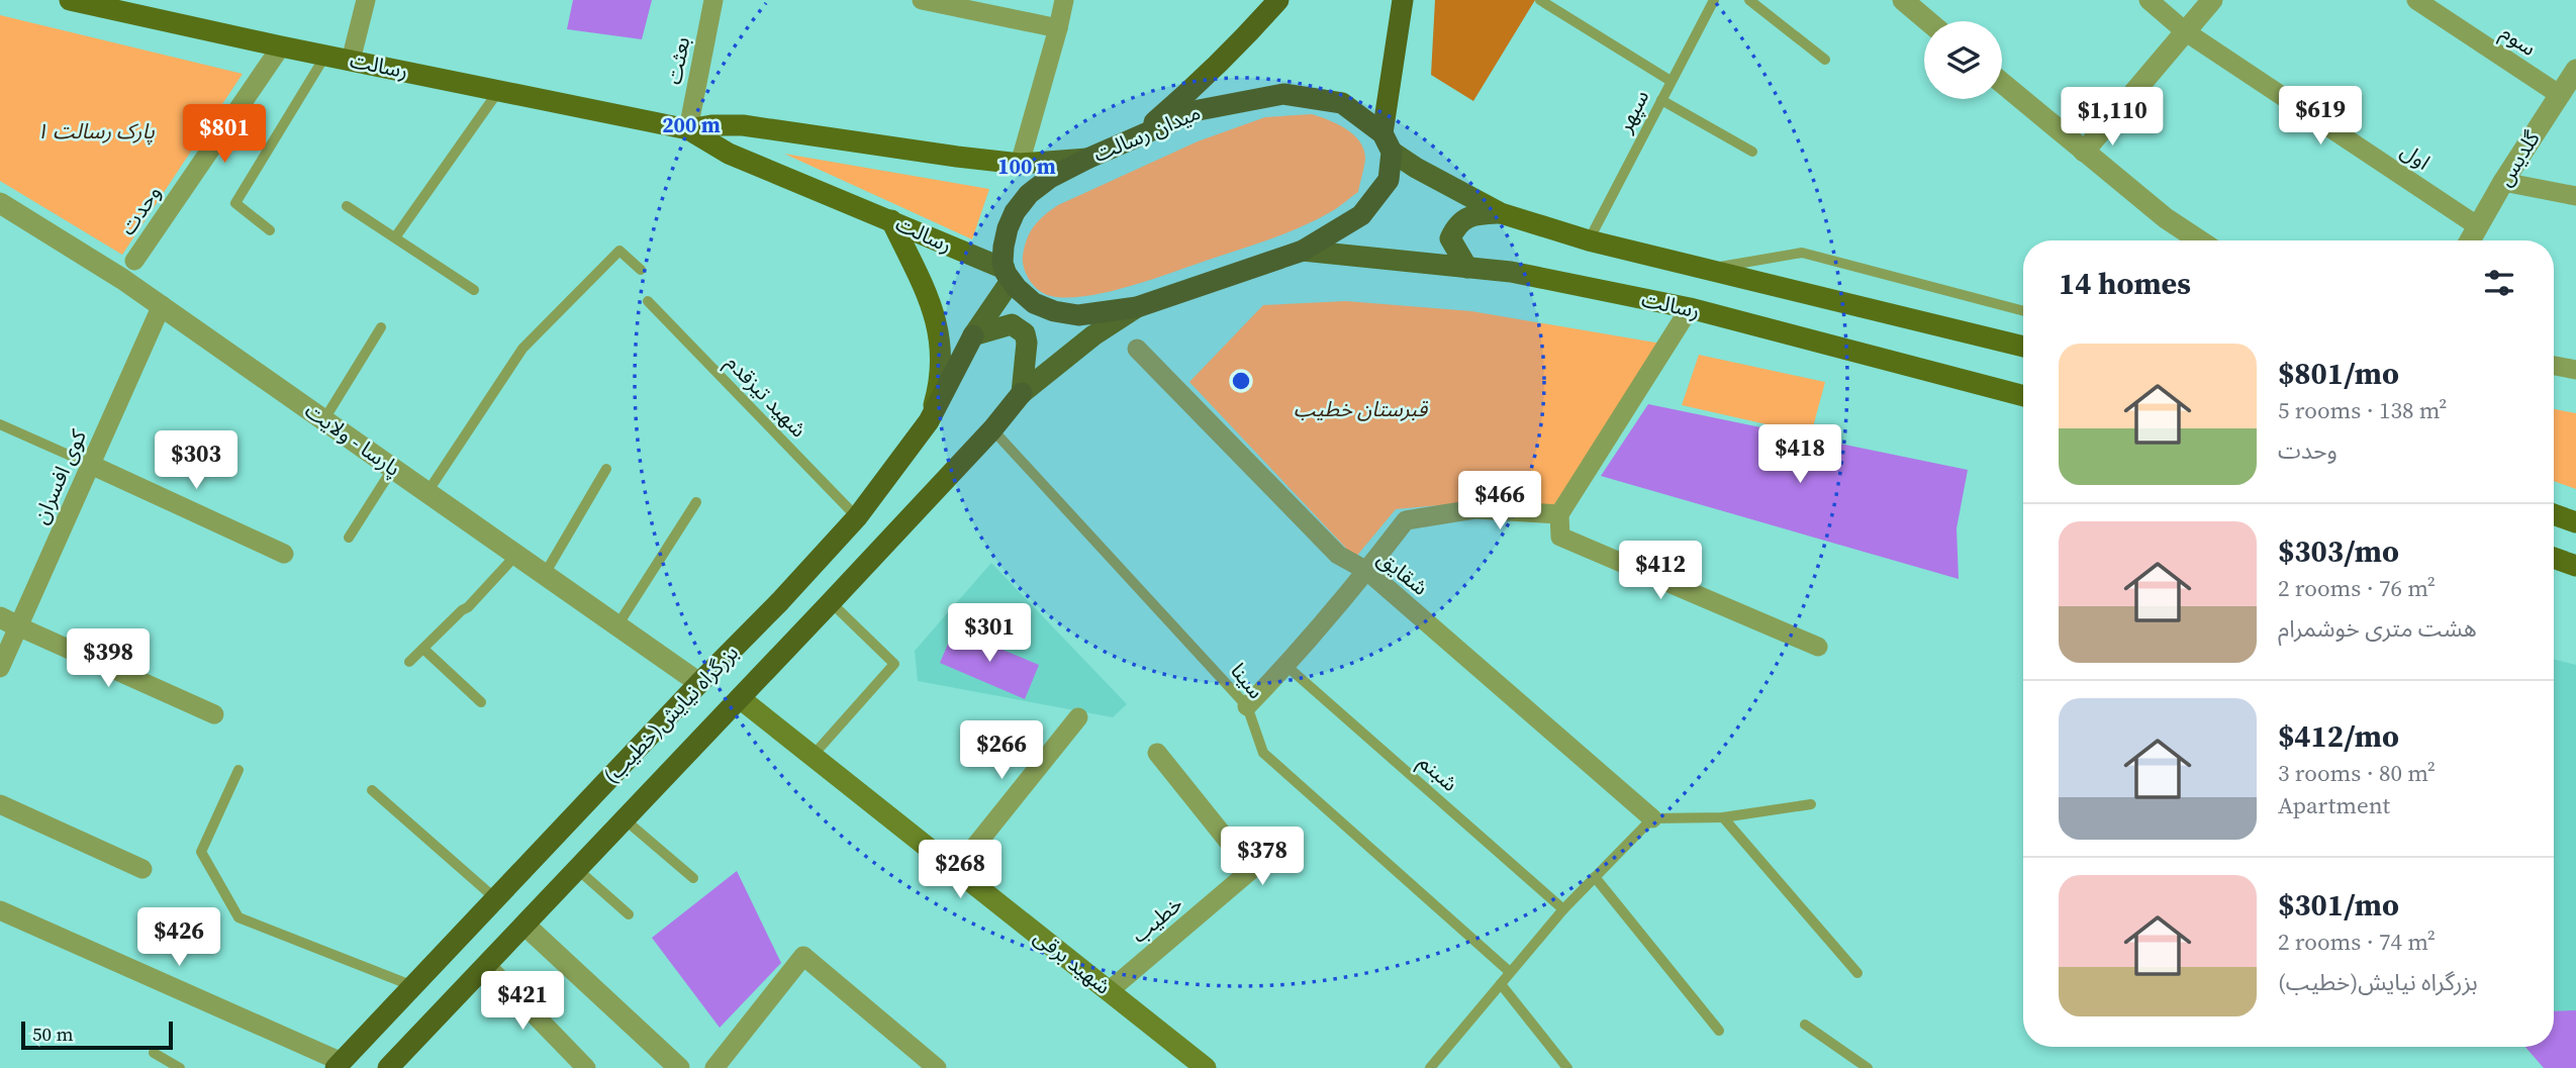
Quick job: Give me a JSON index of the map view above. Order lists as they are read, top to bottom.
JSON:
{
  "streets": {
    "highway": ["میدان رسالت", "بزرگراه نیایش(خطیب)"],
    "main road": ["رسالت", "شهید برقی"],
    "street": [
      "سوم",
      "بعثت",
      "اول",
      "گلدیس",
      "وحدت",
      "پارسا - ولایت",
      "کوی افسران",
      "شقایق",
      "خطیب"
    ],
    "lane": [
      "سپهر",
      "شهید تیزقدم",
      "سینا",
      "شبنم"
    ]
  },
  "crossings": [
    ["سوم", "گلدیس"],
    ["بعثت", "رسالت"],
    ["رسالت", "سپهر"],
    ["رسالت", "میدان رسالت"],
    ["رسالت", "وحدت"],
    ["اول", "گلدیس"],
    ["شهید تیزقدم", "بزرگراه نیایش(خطیب)"],
    ["پارسا - ولایت", "کوی افسران"],
    ["پارسا - ولایت", "بزرگراه نیایش(خطیب)"],
    ["سینا", "بزرگراه نیایش(خطیب)"],
    ["بزرگراه نیایش(خطیب)", "شهید برقی"],
    ["خطیب", "شهید برقی"]
  ],
  "parks": ["پارک رسالت ۱", "قبرستان خطیب"],
  "scale_bar": "50 m",
  "page": {
    "price": [
      "$619",
      "$1,110",
      "$801",
      "$418",
      "$303",
      "$466",
      "$412",
      "$301",
      "$398",
      "$266",
      "$378",
      "$268",
      "$426",
      "$421"
    ],
    "heading": "14 homes",
    "list": [
      {
        "name": "$801/mo",
        "note": "5 rooms · 138 m² · وحدت"
      },
      {
        "name": "$303/mo",
        "note": "2 rooms · 76 m² · هشت متری خوشمرام"
      },
      {
        "name": "$412/mo",
        "note": "3 rooms · 80 m² · Apartment"
      },
      {
        "name": "$301/mo",
        "note": "2 rooms · 74 m² · بزرگراه نیایش(خطیب)"
      }
    ],
    "scale": "50 m"
  },
  "rings": ["200 m", "100 m"]
}
